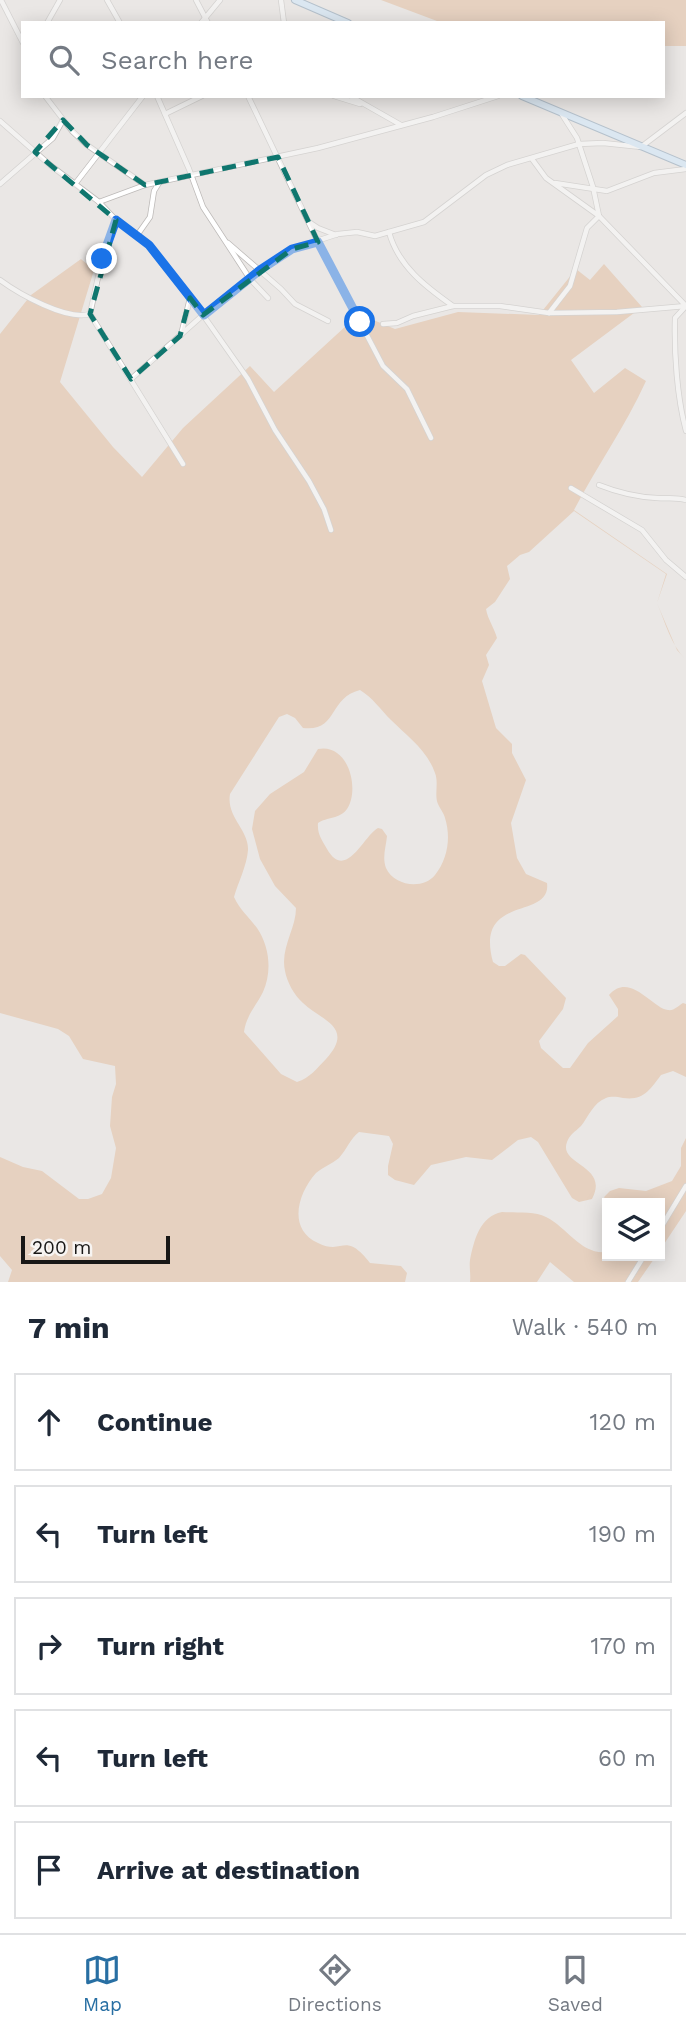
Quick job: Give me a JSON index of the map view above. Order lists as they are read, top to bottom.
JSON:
{
  "scale_bar": "200 m",
  "page": {
    "search": "Search here",
    "scale": "200 m",
    "heading": ["7 min", "Walk · 540 m"],
    "list": [
      ["Continue", "120 m"],
      ["Turn left", "190 m"],
      ["Turn right", "170 m"],
      ["Turn left", "60 m"],
      "Arrive at destination"
    ],
    "nav": ["Map", "Directions", "Saved"]
  }
}
